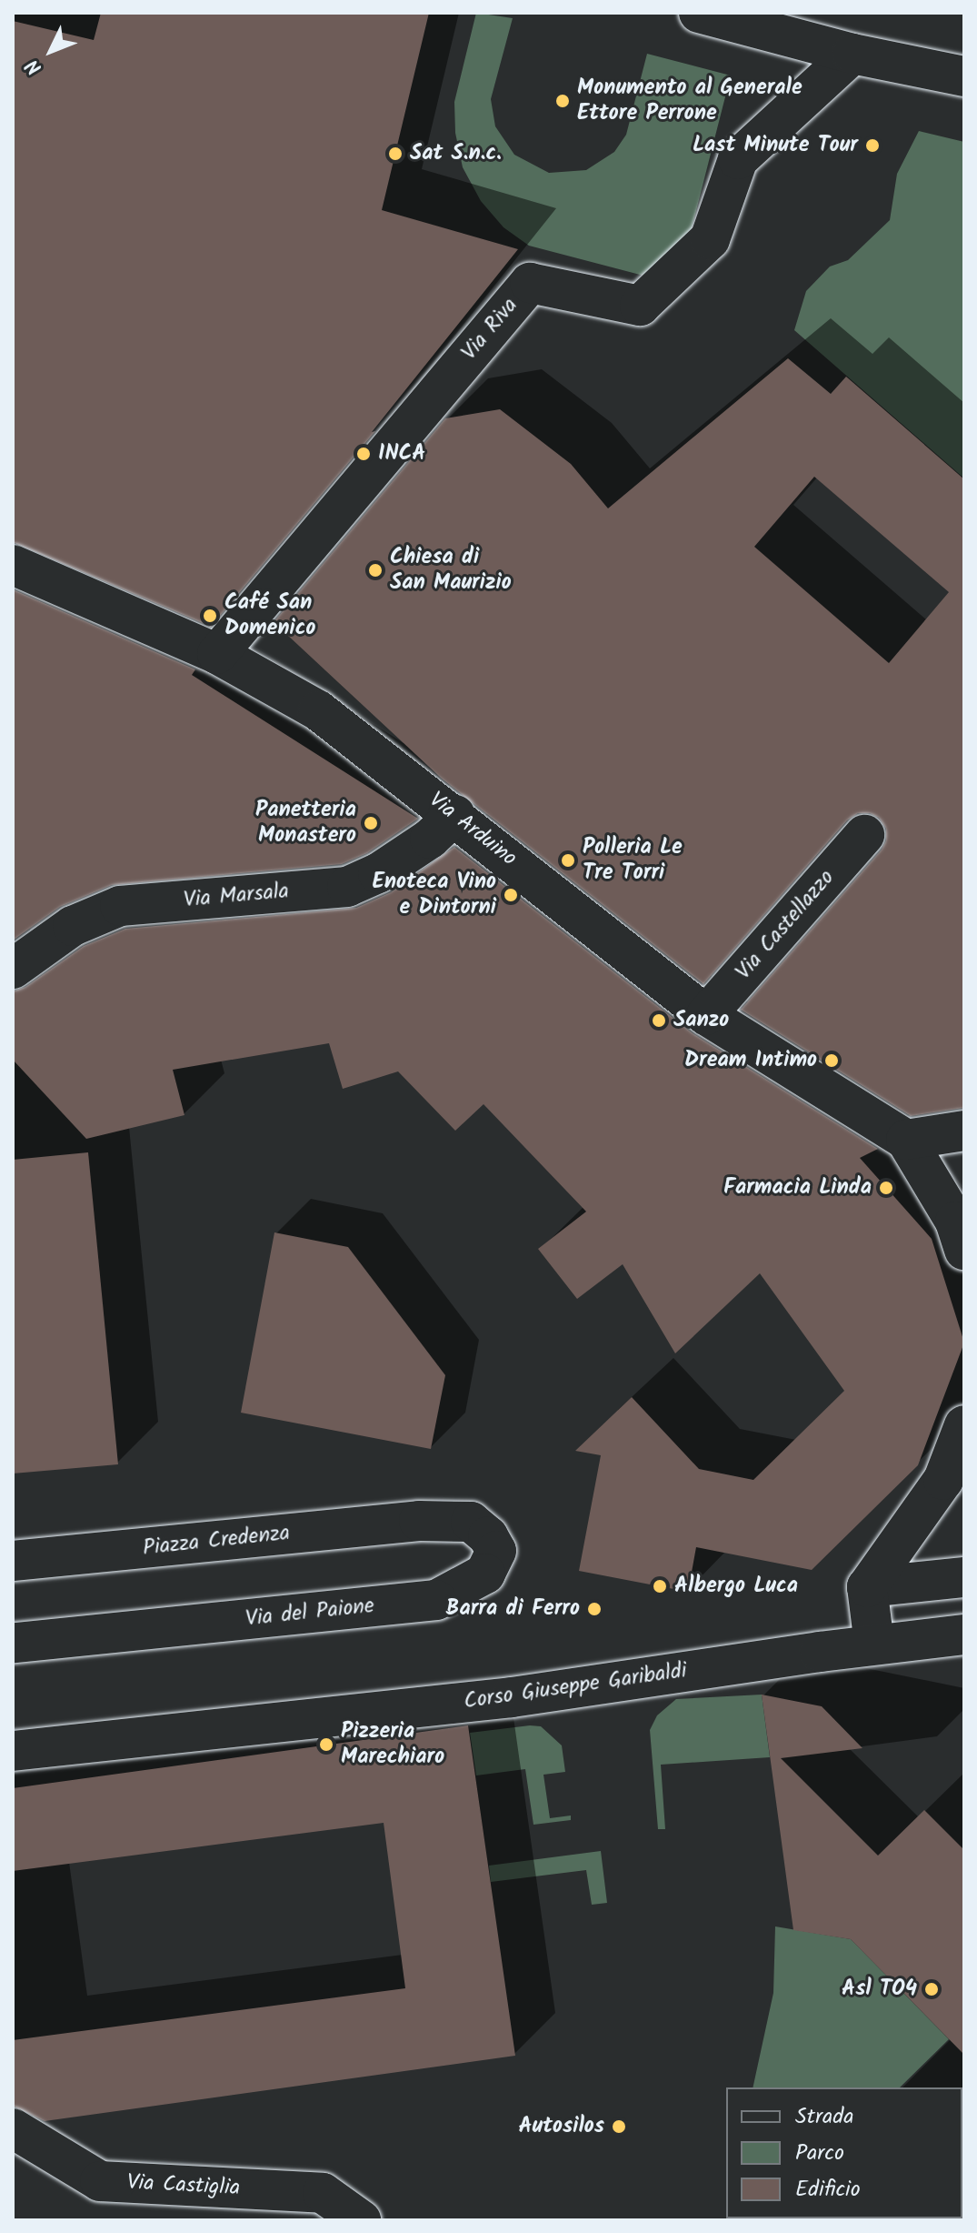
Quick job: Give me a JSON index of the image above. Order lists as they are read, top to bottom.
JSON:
{
  "streets": {
    "street": [
      "Via Riva",
      "Via Arduino",
      "Via Marsala",
      "Via Castellazzo",
      "Piazza Credenza",
      "Via del Paione",
      "Corso Giuseppe Garibaldi",
      "Via Castiglia"
    ]
  },
  "crossings": [
    ["Via Riva", "Via Arduino"],
    ["Via Arduino", "Via Marsala"],
    ["Via Arduino", "Via Castellazzo"],
    ["Piazza Credenza", "Via del Paione"]
  ],
  "places": [
    "Monumento al Generale Ettore Perrone",
    "Last Minute Tour",
    "Sat S.n.c.",
    "INCA",
    "Chiesa di San Maurizio",
    "Café San Domenico",
    "Panetteria Monastero",
    "Polleria Le Tre Torri",
    "Enoteca Vino e Dintorni",
    "Sanzo",
    "Dream Intimo",
    "Farmacia Linda",
    "Albergo Luca",
    "Barra di Ferro",
    "Pizzeria Marechiaro",
    "Asl TO4",
    "Autosilos"
  ],
  "legend": ["Strada", "Parco", "Edificio"],
  "north": "bottom left"
}
